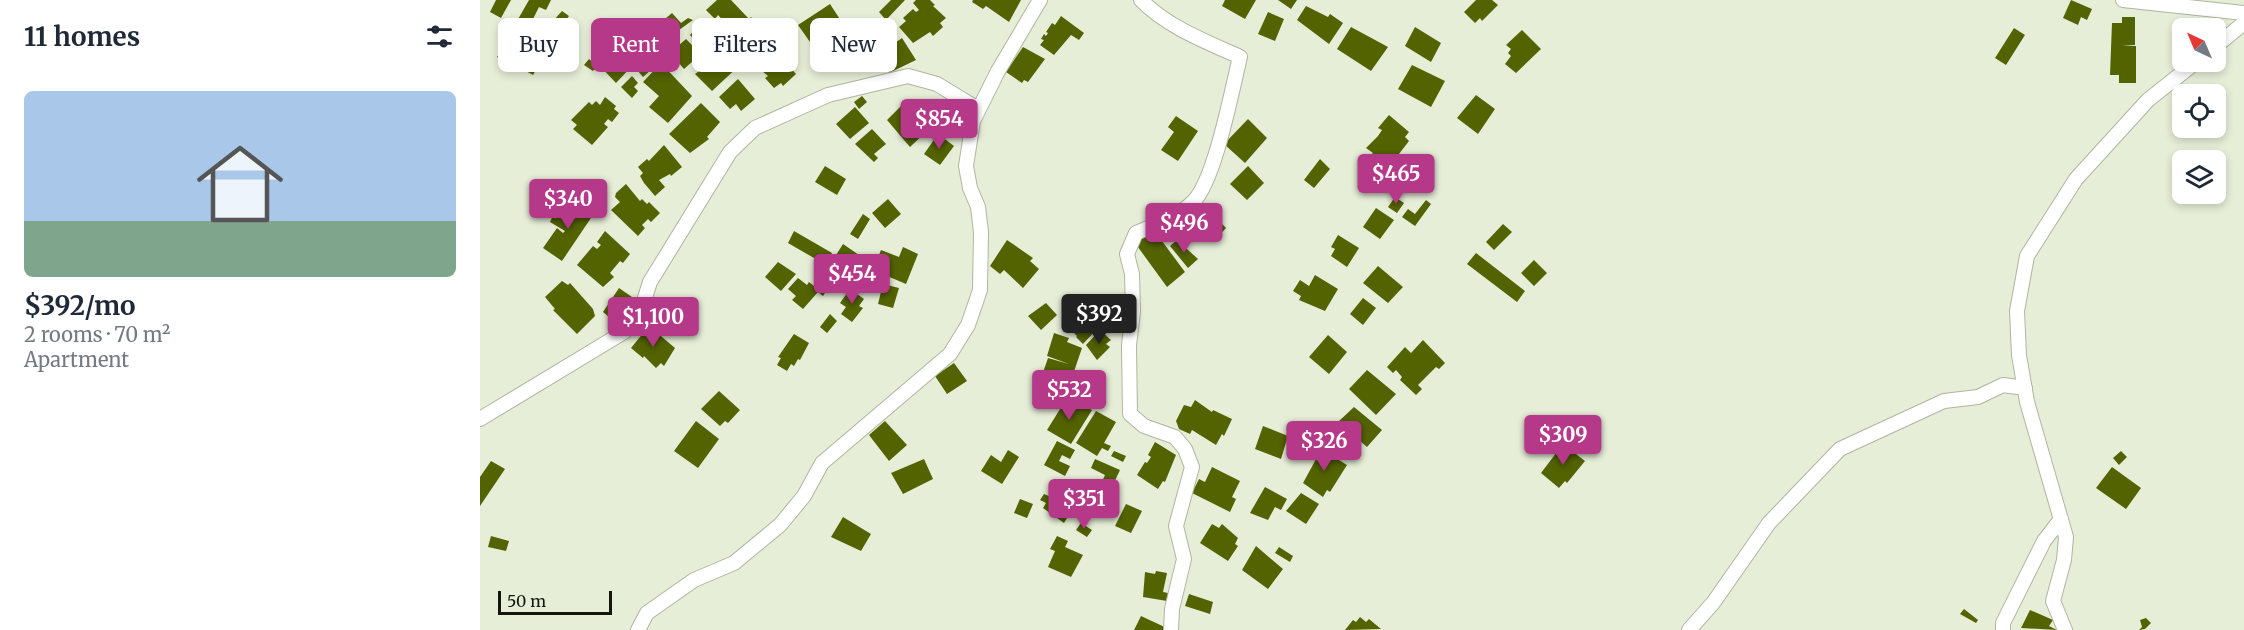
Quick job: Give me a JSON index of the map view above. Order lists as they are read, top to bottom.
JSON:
{
  "scale_bar": "50 m",
  "north": "top left",
  "page": {
    "heading": "11 homes",
    "chip": [
      "Buy",
      "Rent",
      "Filters",
      "New"
    ],
    "list": [
      {
        "name": "$392/mo",
        "note": "2 rooms · 70 m² · Apartment"
      }
    ],
    "price": [
      "$854",
      "$465",
      "$340",
      "$496",
      "$454",
      "$392",
      "$1,100",
      "$532",
      "$309",
      "$326",
      "$351"
    ],
    "scale": "50 m"
  }
}
